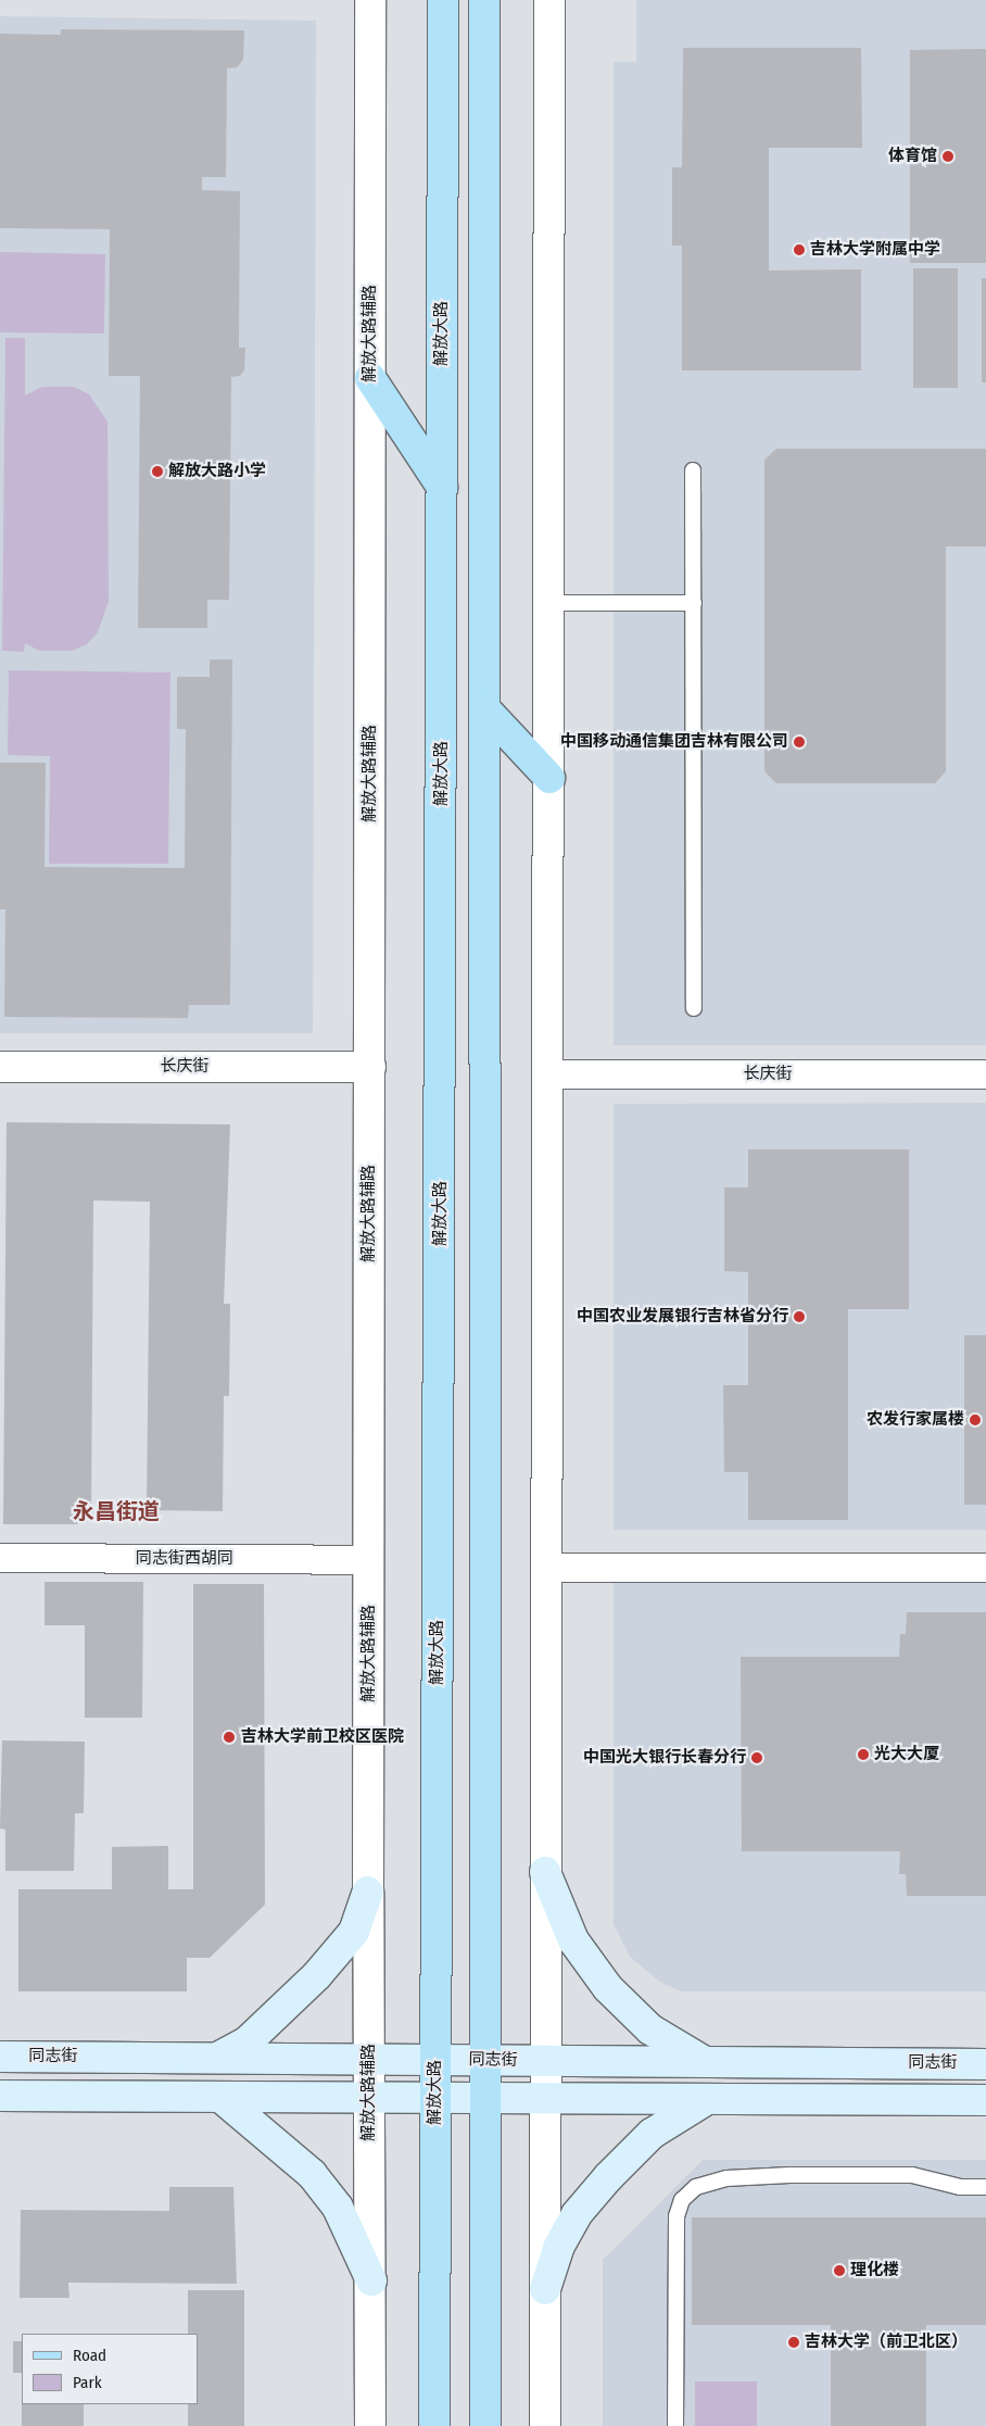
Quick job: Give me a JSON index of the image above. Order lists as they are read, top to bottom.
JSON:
{
  "streets": {
    "main road": ["解放大路", "同志街"],
    "street": ["解放大路辅路", "长庆街", "同志街西胡同"]
  },
  "crossings": [
    ["解放大路辅路", "长庆街"],
    ["解放大路辅路", "同志街西胡同"],
    ["解放大路辅路", "同志街"],
    ["解放大路", "同志街"]
  ],
  "districts": ["永昌街道"],
  "places": [
    "体育馆",
    "吉林大学附属中学",
    "解放大路小学",
    "中国移动通信集团吉林有限公司",
    "中国农业发展银行吉林省分行",
    "农发行家属楼",
    "吉林大学前卫校区医院",
    "光大大厦",
    "中国光大银行长春分行",
    "理化楼",
    "吉林大学（前卫北区）"
  ],
  "legend": ["Road", "Park"]
}
